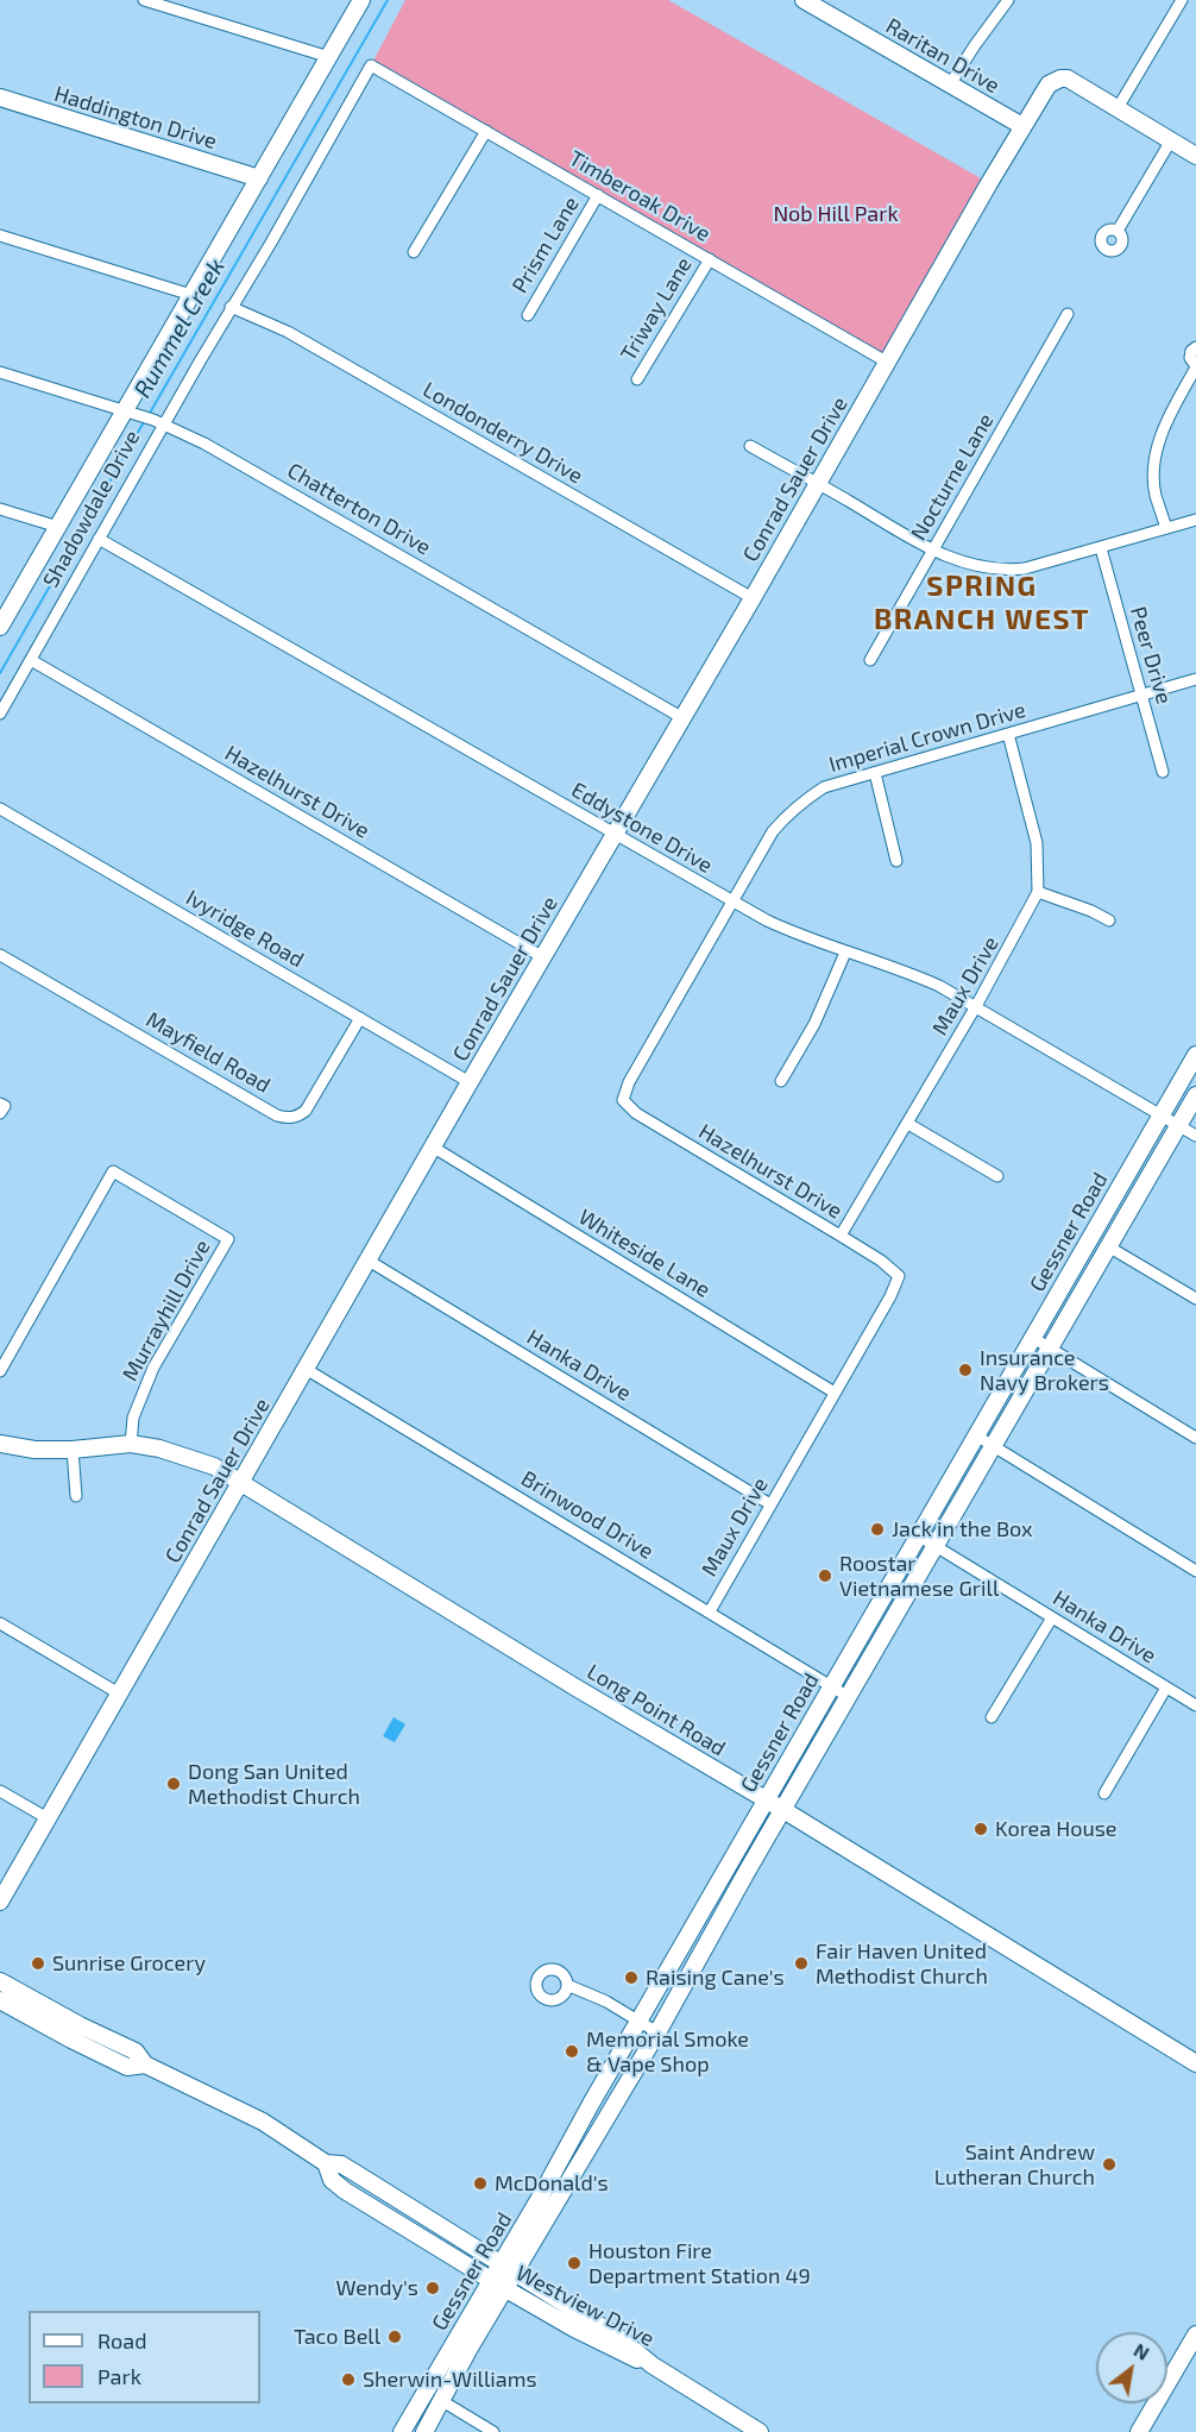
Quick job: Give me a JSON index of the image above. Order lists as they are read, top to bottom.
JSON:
{
  "streets": {
    "main road": [
      "Raritan Drive",
      "Haddington Drive",
      "Conrad Sauer Drive",
      "Shadowdale Drive",
      "Gessner Road",
      "Long Point Road",
      "Westview Drive"
    ],
    "street": [
      "Timberoak Drive",
      "Prism Lane",
      "Triway Lane",
      "Londonderry Drive",
      "Nocturne Lane",
      "Chatterton Drive",
      "Peer Drive",
      "Imperial Crown Drive",
      "Hazelhurst Drive",
      "Eddystone Drive",
      "Ivyridge Road",
      "Maux Drive",
      "Mayfield Road",
      "Whiteside Lane",
      "Murrayhill Drive",
      "Hanka Drive",
      "Brinwood Drive"
    ]
  },
  "crossings": [
    ["Raritan Drive", "Conrad Sauer Drive"],
    ["Haddington Drive", "Shadowdale Drive"],
    ["Timberoak Drive", "Prism Lane"],
    ["Timberoak Drive", "Triway Lane"],
    ["Timberoak Drive", "Conrad Sauer Drive"],
    ["Timberoak Drive", "Shadowdale Drive"],
    ["Londonderry Drive", "Conrad Sauer Drive"],
    ["Londonderry Drive", "Shadowdale Drive"],
    ["Conrad Sauer Drive", "Chatterton Drive"],
    ["Conrad Sauer Drive", "Hazelhurst Drive"],
    ["Conrad Sauer Drive", "Eddystone Drive"],
    ["Conrad Sauer Drive", "Ivyridge Road"],
    ["Conrad Sauer Drive", "Whiteside Lane"],
    ["Conrad Sauer Drive", "Hanka Drive"],
    ["Conrad Sauer Drive", "Brinwood Drive"],
    ["Conrad Sauer Drive", "Long Point Road"],
    ["Shadowdale Drive", "Chatterton Drive"],
    ["Shadowdale Drive", "Hazelhurst Drive"],
    ["Shadowdale Drive", "Eddystone Drive"],
    ["Peer Drive", "Imperial Crown Drive"],
    ["Imperial Crown Drive", "Hazelhurst Drive"],
    ["Imperial Crown Drive", "Eddystone Drive"],
    ["Imperial Crown Drive", "Maux Drive"],
    ["Hazelhurst Drive", "Maux Drive"],
    ["Eddystone Drive", "Maux Drive"],
    ["Eddystone Drive", "Gessner Road"],
    ["Ivyridge Road", "Mayfield Road"],
    ["Maux Drive", "Whiteside Lane"],
    ["Maux Drive", "Hanka Drive"],
    ["Maux Drive", "Brinwood Drive"],
    ["Gessner Road", "Hanka Drive"],
    ["Gessner Road", "Brinwood Drive"],
    ["Gessner Road", "Long Point Road"],
    ["Gessner Road", "Westview Drive"],
    ["Murrayhill Drive", "Long Point Road"]
  ],
  "districts": ["SPRING BRANCH WEST"],
  "water": ["Rummel Creek"],
  "parks": ["Nob Hill Park"],
  "places": [
    "Insurance Navy Brokers",
    "Jack in the Box",
    "Roostar Vietnamese Grill",
    "Dong San United Methodist Church",
    "Korea House",
    "Sunrise Grocery",
    "Fair Haven United Methodist Church",
    "Raising Cane's",
    "Memorial Smoke & Vape Shop",
    "Saint Andrew Lutheran Church",
    "McDonald's",
    "Houston Fire Department Station 49",
    "Wendy's",
    "Taco Bell",
    "Sherwin-Williams"
  ],
  "legend": ["Road", "Park"],
  "north": "top right"
}
